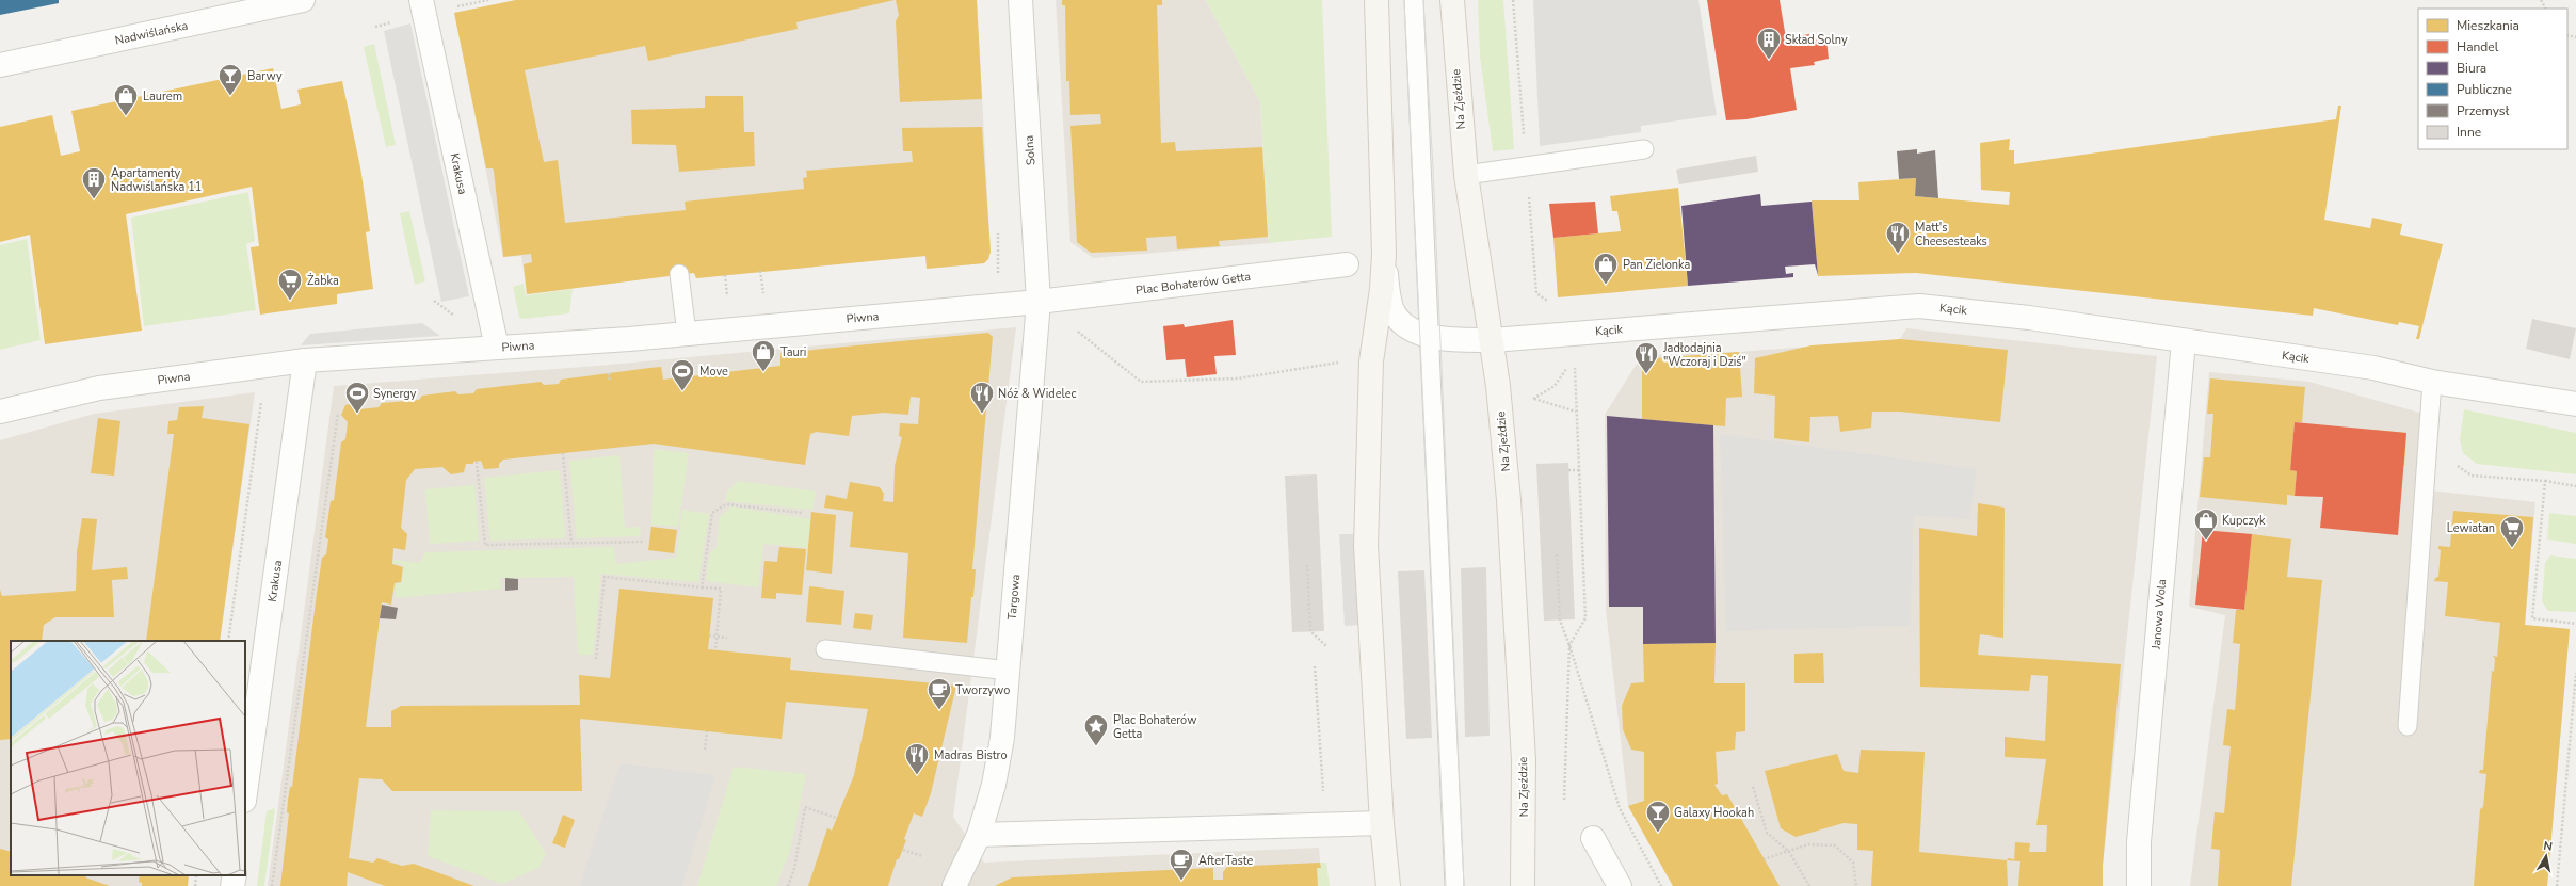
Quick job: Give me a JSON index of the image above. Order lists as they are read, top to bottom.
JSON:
{
  "streets": {
    "street": [
      "Nadwiślańska",
      "Na Zjeździe",
      "Solna",
      "Krakusa",
      "Plac Bohaterów Getta",
      "Kącik",
      "Piwna",
      "Targowa",
      "Janowa Wola"
    ]
  },
  "crossings": [
    ["Na Zjeździe", "Kącik"],
    ["Solna", "Plac Bohaterów Getta"],
    ["Solna", "Piwna"],
    ["Solna", "Targowa"],
    ["Krakusa", "Piwna"],
    ["Plac Bohaterów Getta", "Piwna"],
    ["Plac Bohaterów Getta", "Targowa"],
    ["Kącik", "Janowa Wola"],
    ["Piwna", "Targowa"]
  ],
  "places": {
    "building": ["Skład Solny", "Apartamenty Nadwiślańska 11"],
    "bar": ["Barwy", "Galaxy Hookah"],
    "shop": [
      "Laurem",
      "Pan Zielonka",
      "Tauri",
      "Kupczyk"
    ],
    "restaurant": [
      "Matt's Cheesesteaks",
      "Jadłodajnia \"Wczoraj i Dziś\"",
      "Nóż & Widelec",
      "Madras Bistro"
    ],
    "supermarket": ["Żabka", "Lewiatan"],
    "sports": ["Move", "Synergy"],
    "cafe": ["Tworzywo", "AfterTaste"],
    "place": ["Plac Bohaterów Getta"]
  },
  "legend": [
    "Mieszkania",
    "Handel",
    "Biura",
    "Publiczne",
    "Przemysł",
    "Inne"
  ],
  "north": "top"
}
